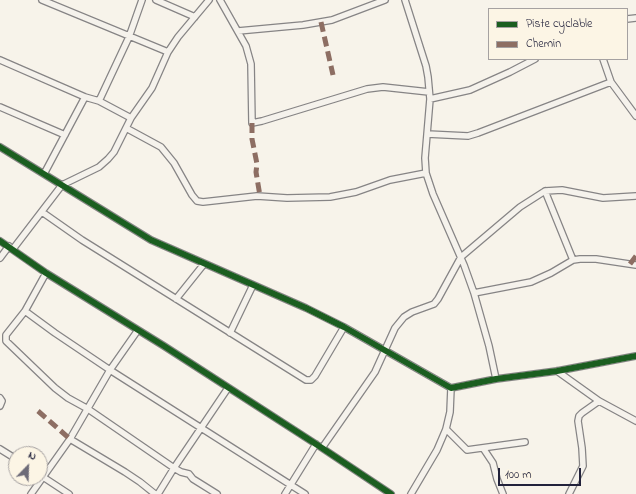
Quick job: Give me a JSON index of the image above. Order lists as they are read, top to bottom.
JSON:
{
  "legend": ["Piste cyclable", "Chemin"],
  "scale_bar": "100 m",
  "north": "top right"
}
